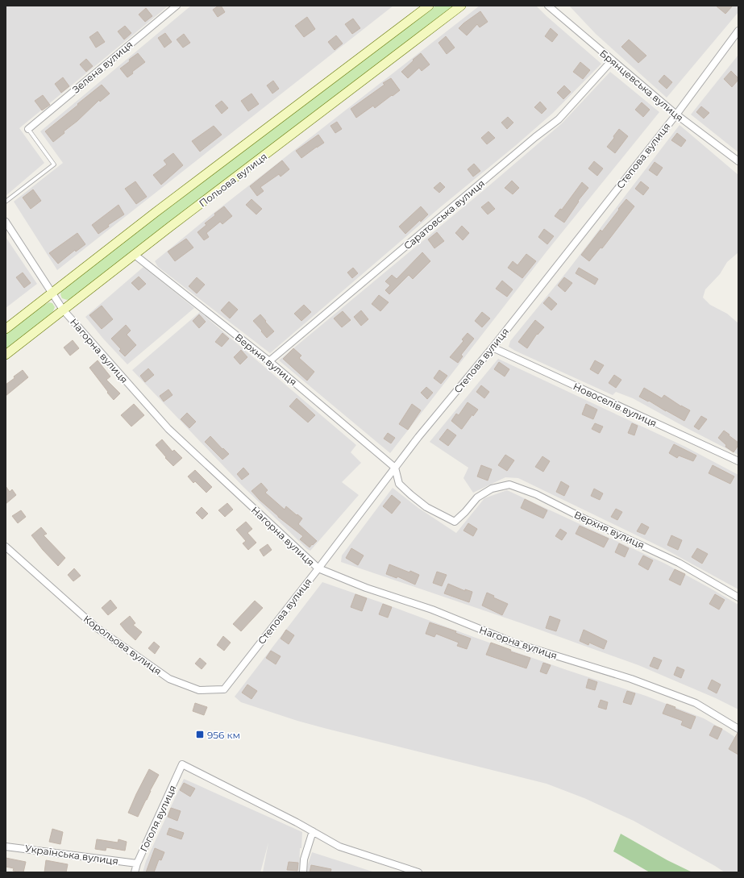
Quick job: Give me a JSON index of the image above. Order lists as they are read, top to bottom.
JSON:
{
  "streets": {
    "main road": ["Польова вулиця"],
    "street": [
      "Зелена вулиця",
      "Брянцевська вулиця",
      "Степова вулиця",
      "Саратовська вулиця",
      "Нагорна вулиця",
      "Верхня вулиця",
      "Новоселів вулиця",
      "Корольова вулиця",
      "Гоголя вулиця",
      "Українська вулиця"
    ]
  },
  "crossings": [
    ["Брянцевська вулиця", "Степова вулиця"],
    ["Брянцевська вулиця", "Саратовська вулиця"],
    ["Степова вулиця", "Нагорна вулиця"],
    ["Степова вулиця", "Верхня вулиця"],
    ["Степова вулиця", "Новоселів вулиця"],
    ["Степова вулиця", "Корольова вулиця"],
    ["Польова вулиця", "Нагорна вулиця"],
    ["Польова вулиця", "Верхня вулиця"],
    ["Саратовська вулиця", "Верхня вулиця"],
    ["Гоголя вулиця", "Українська вулиця"]
  ],
  "places": {
    "transit": ["956 км"]
  }
}
